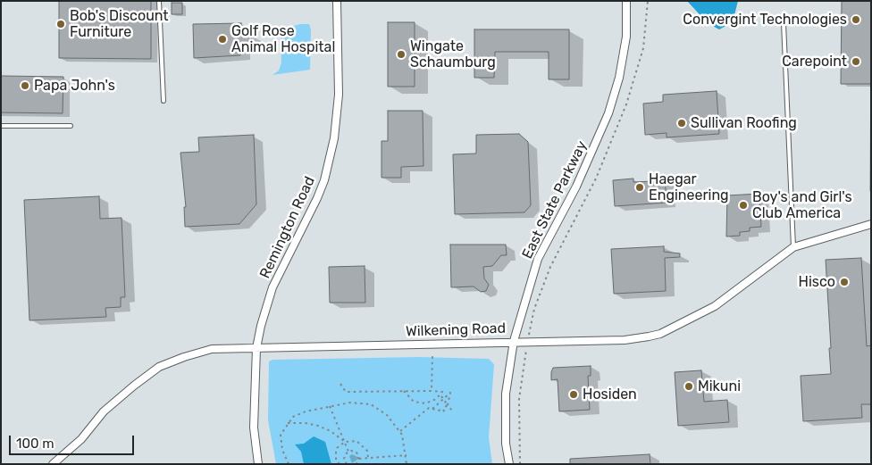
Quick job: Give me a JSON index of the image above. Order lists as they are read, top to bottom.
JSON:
{
  "streets": {
    "street": ["East State Parkway", "Remington Road", "Wilkening Road"]
  },
  "crossings": [
    ["East State Parkway", "Wilkening Road"],
    ["Remington Road", "Wilkening Road"]
  ],
  "places": [
    "Convergint Technologies",
    "Bob's Discount Furniture",
    "Golf Rose Animal Hospital",
    "Wingate Schaumburg",
    "Carepoint",
    "Papa John's",
    "Sullivan Roofing",
    "Haegar Engineering",
    "Boy's and Girl's Club America",
    "Hisco",
    "Mikuni",
    "Hosiden"
  ],
  "scale_bar": "100 m"
}
